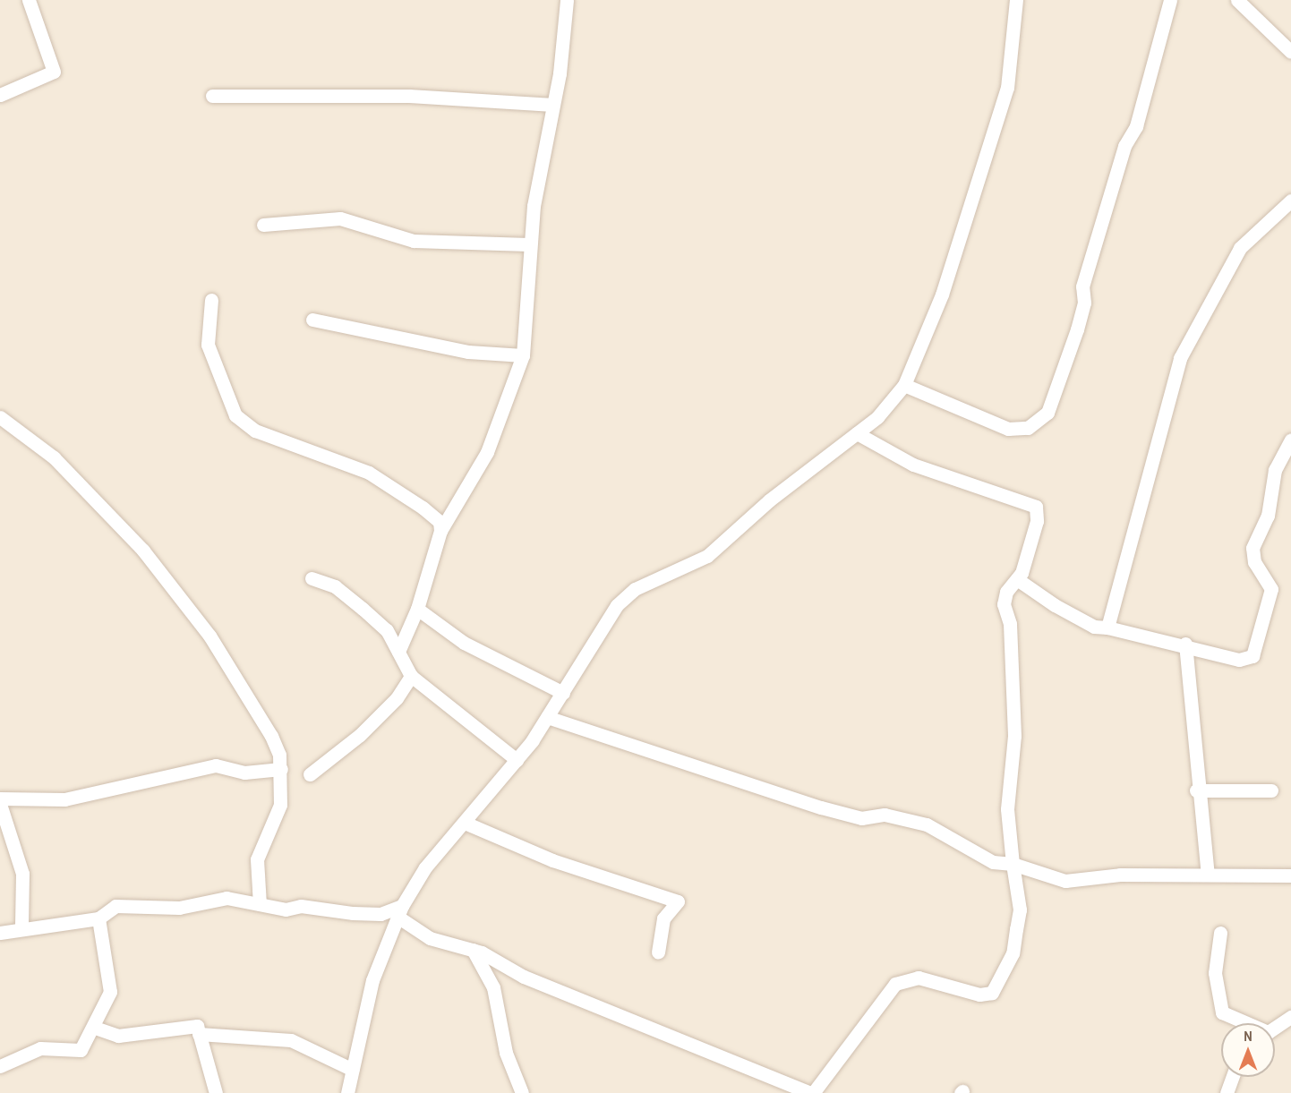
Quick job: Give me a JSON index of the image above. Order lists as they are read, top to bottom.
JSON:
{
  "north": "top"
}
